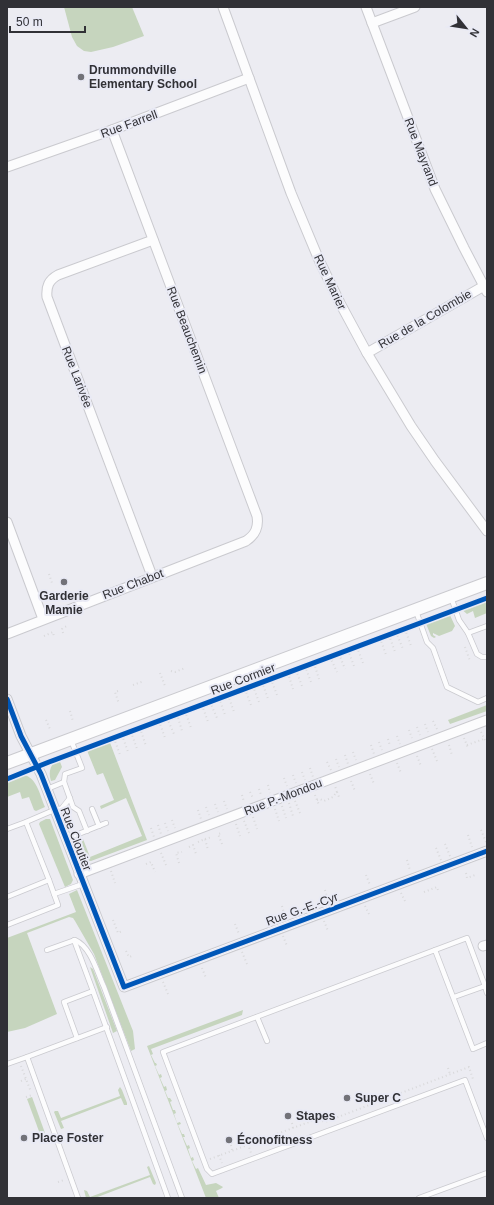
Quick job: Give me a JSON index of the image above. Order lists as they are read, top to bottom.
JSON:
{
  "streets": {
    "street": [
      "Rue Farrell",
      "Rue Mayrand",
      "Rue Marier",
      "Rue de la Colombie",
      "Rue Beauchemin",
      "Rue Larivée",
      "Rue Chabot",
      "Rue Cormier",
      "Rue P.-Mondou",
      "Rue Cloutier",
      "Rue G.-E.-Cyr"
    ]
  },
  "crossings": [
    ["Rue Farrell", "Rue Marier"],
    ["Rue Farrell", "Rue Beauchemin"],
    ["Rue Mayrand", "Rue de la Colombie"],
    ["Rue Marier", "Rue de la Colombie"],
    ["Rue Beauchemin", "Rue Larivée"],
    ["Rue Beauchemin", "Rue Chabot"],
    ["Rue Larivée", "Rue Chabot"],
    ["Rue Cormier", "Rue Cloutier"],
    ["Rue P.-Mondou", "Rue Cloutier"],
    ["Rue Cloutier", "Rue G.-E.-Cyr"]
  ],
  "places": [
    "Drummondville Elementary School",
    "Garderie Mamie",
    "Super C",
    "Stapes",
    "Place Foster",
    "Éconofitness"
  ],
  "scale_bar": "50 m",
  "north": "bottom right"
}
